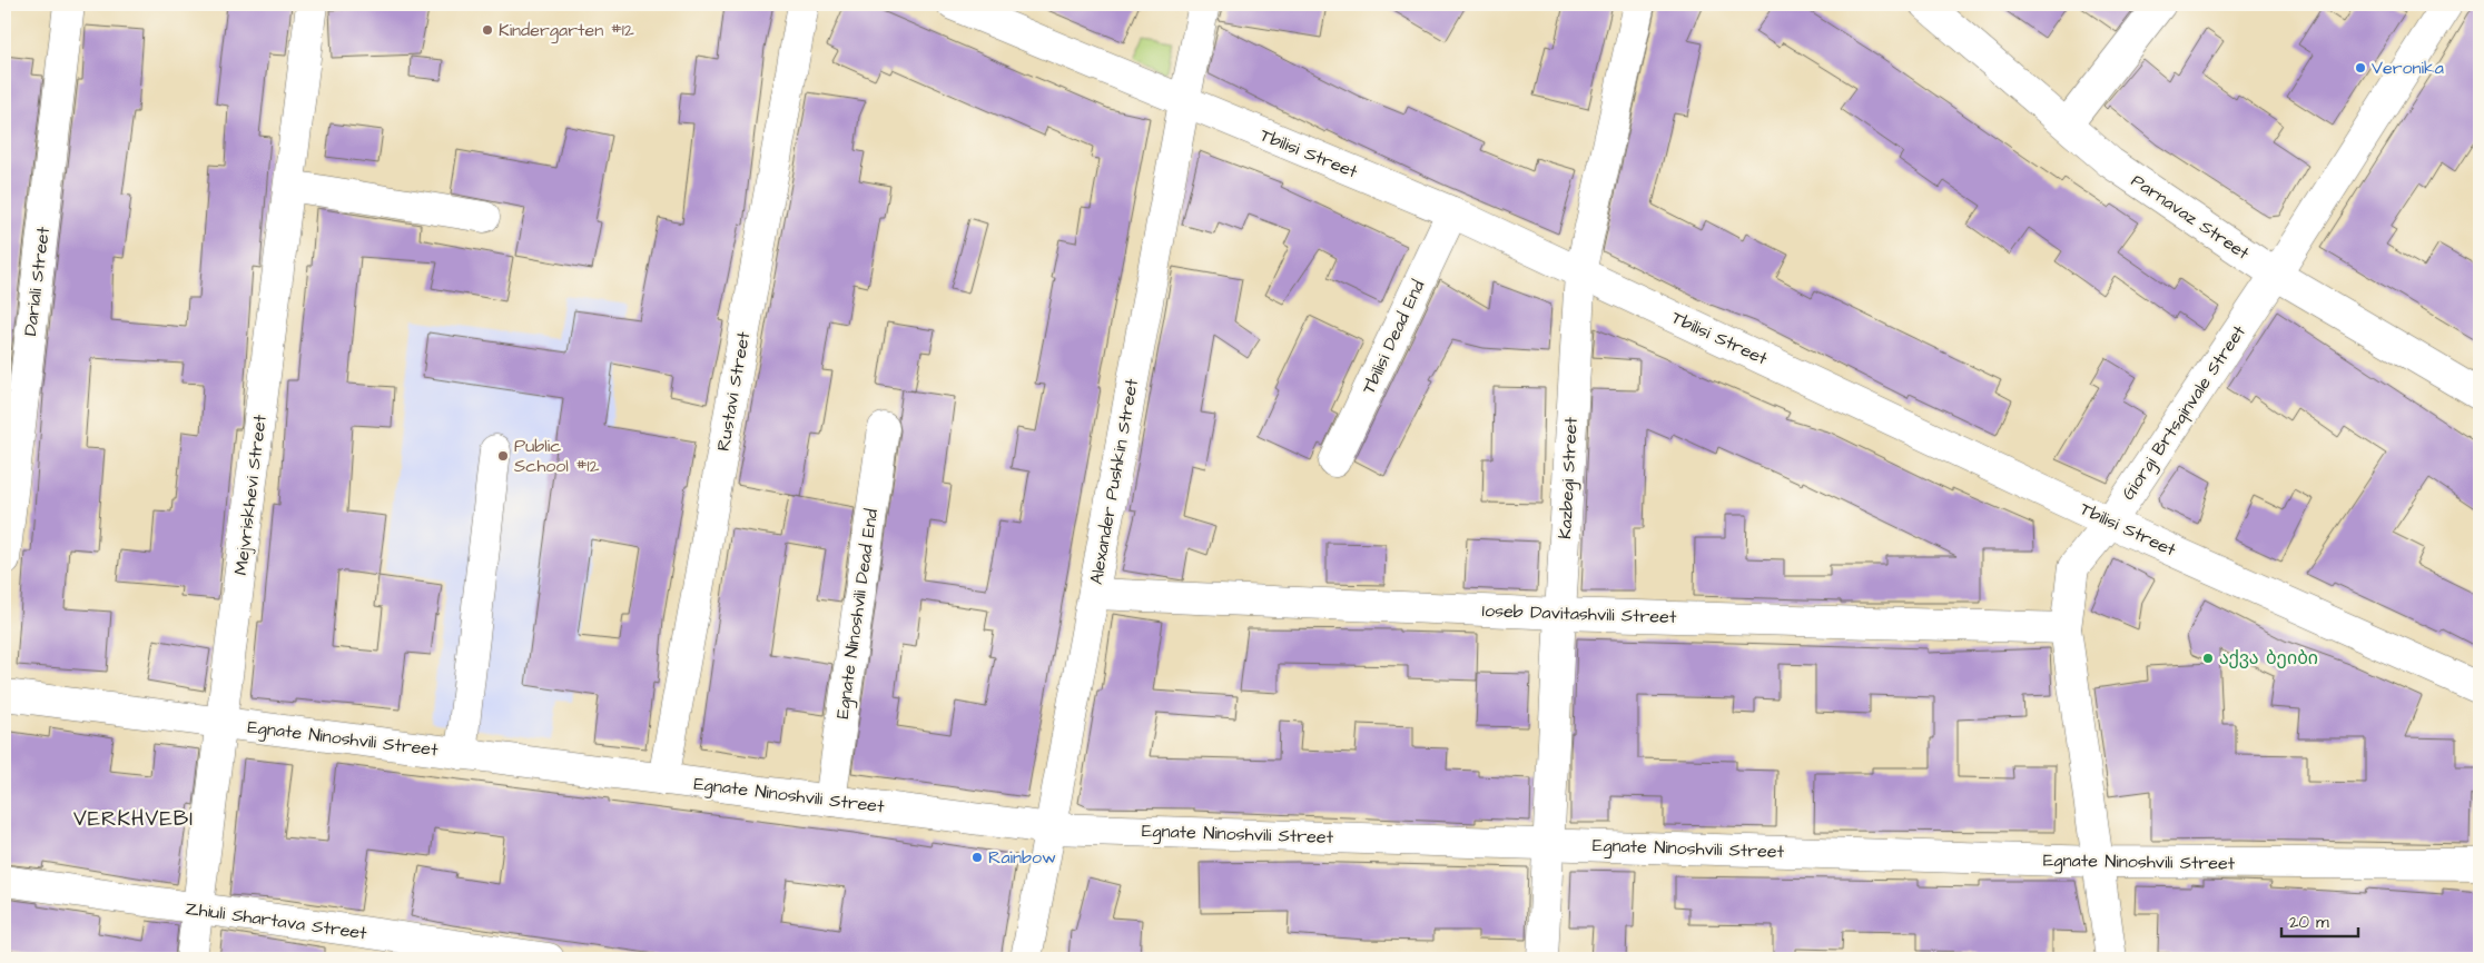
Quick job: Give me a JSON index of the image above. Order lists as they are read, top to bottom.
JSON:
{
  "streets": {
    "street": [
      "Tbilisi Street",
      "Parnavaz Street",
      "Dariali Street",
      "Tbilisi Dead End",
      "Rustavi Street",
      "Giorgi Brtsqinvale Street",
      "Kazbegi Street",
      "Alexander Pushkin Street",
      "Mejvriskhevi Street",
      "Egnate Ninoshvili Dead End",
      "Ioseb Davitashvili Street",
      "Egnate Ninoshvili Street",
      "Zhiuli Shartava Street"
    ]
  },
  "crossings": [
    ["Tbilisi Street", "Tbilisi Dead End"],
    ["Tbilisi Street", "Giorgi Brtsqinvale Street"],
    ["Tbilisi Street", "Kazbegi Street"],
    ["Tbilisi Street", "Alexander Pushkin Street"],
    ["Parnavaz Street", "Giorgi Brtsqinvale Street"],
    ["Rustavi Street", "Egnate Ninoshvili Street"],
    ["Giorgi Brtsqinvale Street", "Ioseb Davitashvili Street"],
    ["Giorgi Brtsqinvale Street", "Egnate Ninoshvili Street"],
    ["Kazbegi Street", "Ioseb Davitashvili Street"],
    ["Kazbegi Street", "Egnate Ninoshvili Street"],
    ["Alexander Pushkin Street", "Ioseb Davitashvili Street"],
    ["Alexander Pushkin Street", "Egnate Ninoshvili Street"],
    ["Mejvriskhevi Street", "Egnate Ninoshvili Street"],
    ["Mejvriskhevi Street", "Zhiuli Shartava Street"],
    ["Egnate Ninoshvili Dead End", "Egnate Ninoshvili Street"]
  ],
  "districts": ["VERKHVEBI"],
  "places": [
    "Kindergarten #12",
    "Veronika",
    "Public School #12",
    "აქვა ბეიბი",
    "Rainbow"
  ],
  "scale_bar": "20 m"
}
